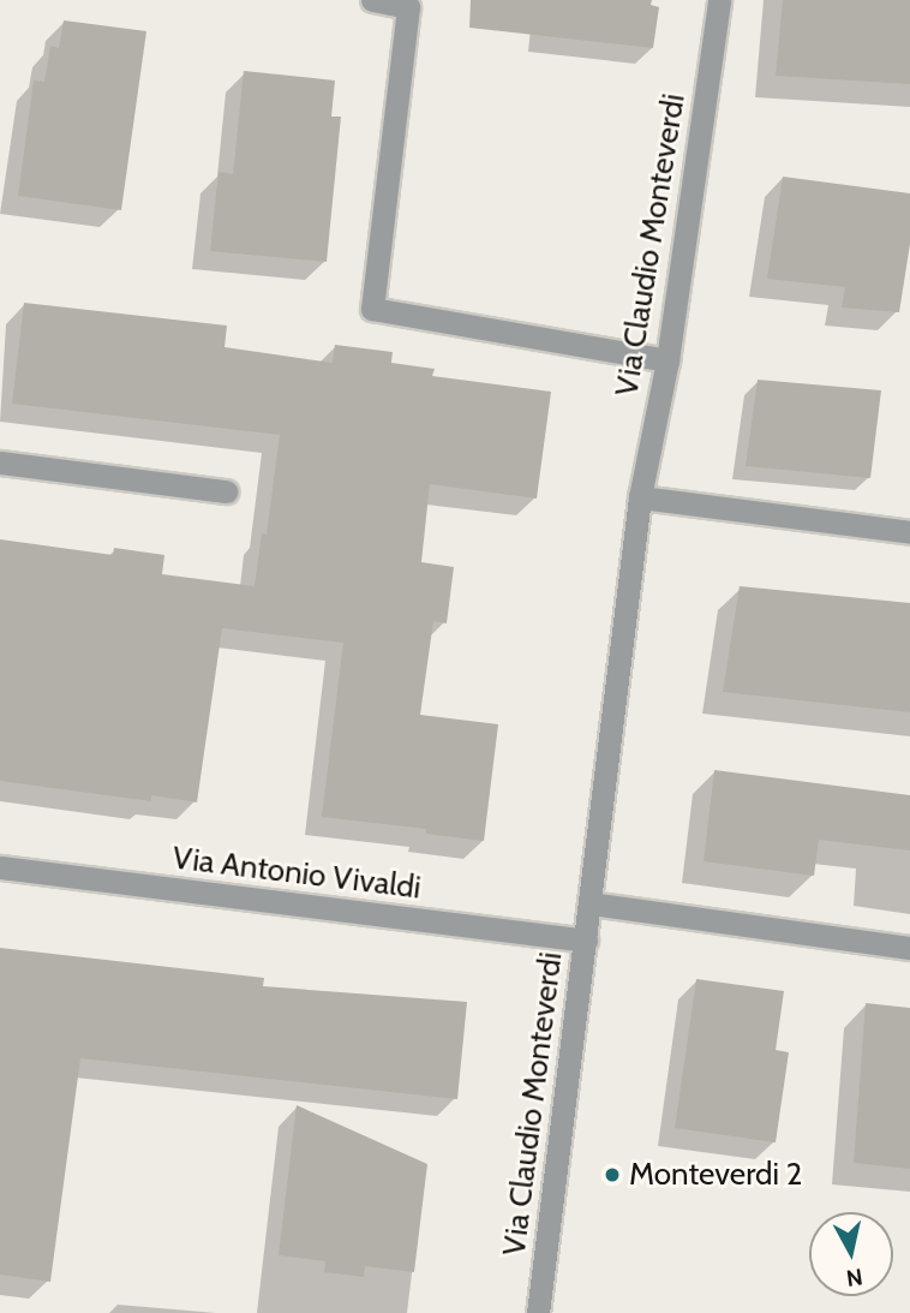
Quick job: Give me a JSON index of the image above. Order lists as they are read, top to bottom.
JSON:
{
  "streets": {
    "street": ["Via Claudio Monteverdi", "Via Antonio Vivaldi"]
  },
  "crossings": [
    ["Via Claudio Monteverdi", "Via Antonio Vivaldi"]
  ],
  "places": ["Monteverdi 2"],
  "north": "bottom"
}
